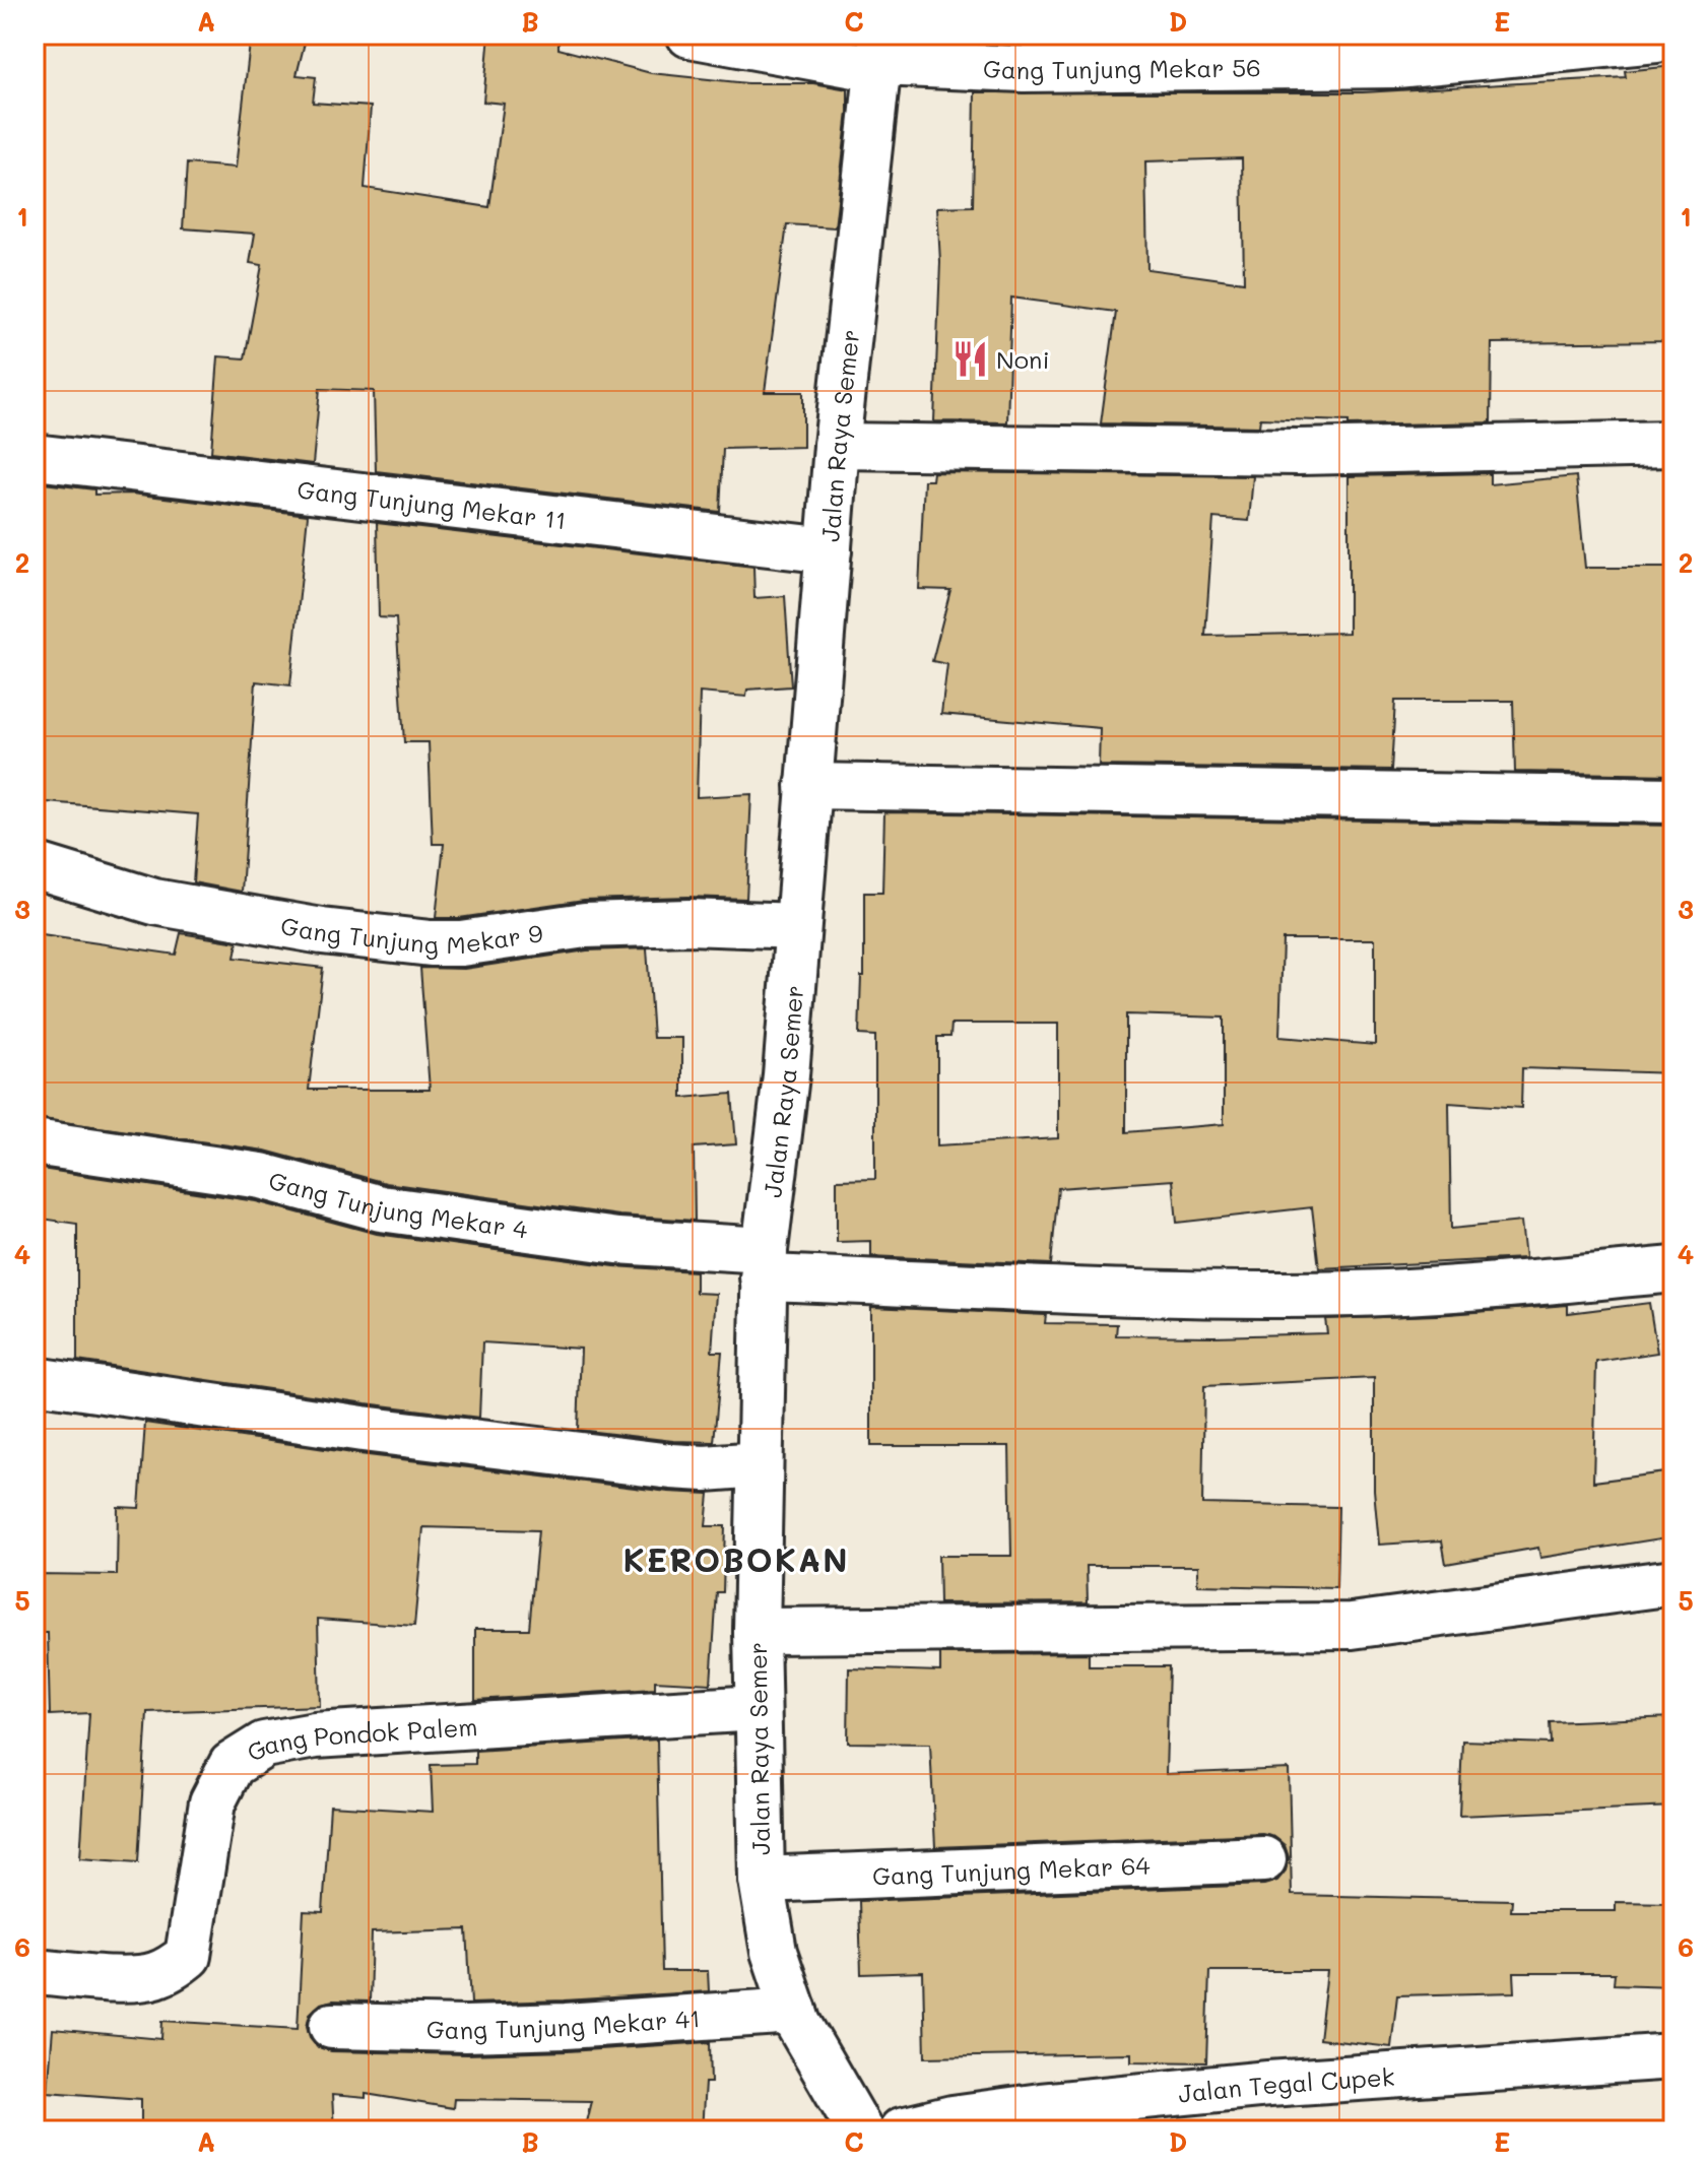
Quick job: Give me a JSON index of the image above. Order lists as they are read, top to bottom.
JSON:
{
  "streets": {
    "street": [
      "Gang Tunjung Mekar 56",
      "Jalan Raya Semer",
      "Gang Tunjung Mekar 11",
      "Gang Tunjung Mekar 9",
      "Gang Tunjung Mekar 4",
      "Gang Pondok Palem",
      "Gang Tunjung Mekar 64",
      "Gang Tunjung Mekar 41",
      "Jalan Tegal Cupek"
    ]
  },
  "crossings": [
    ["Gang Tunjung Mekar 56", "Jalan Raya Semer"],
    ["Jalan Raya Semer", "Gang Tunjung Mekar 11"],
    ["Jalan Raya Semer", "Gang Tunjung Mekar 9"],
    ["Jalan Raya Semer", "Gang Tunjung Mekar 4"],
    ["Jalan Raya Semer", "Gang Pondok Palem"],
    ["Jalan Raya Semer", "Gang Tunjung Mekar 64"],
    ["Jalan Raya Semer", "Gang Tunjung Mekar 41"]
  ],
  "districts": ["KEROBOKAN"],
  "places": {
    "restaurant": ["Noni"]
  },
  "grid": {
    "columns": [
      "A",
      "B",
      "C",
      "D",
      "E"
    ],
    "rows": [
      "1",
      "2",
      "3",
      "4",
      "5",
      "6"
    ]
  }
}
